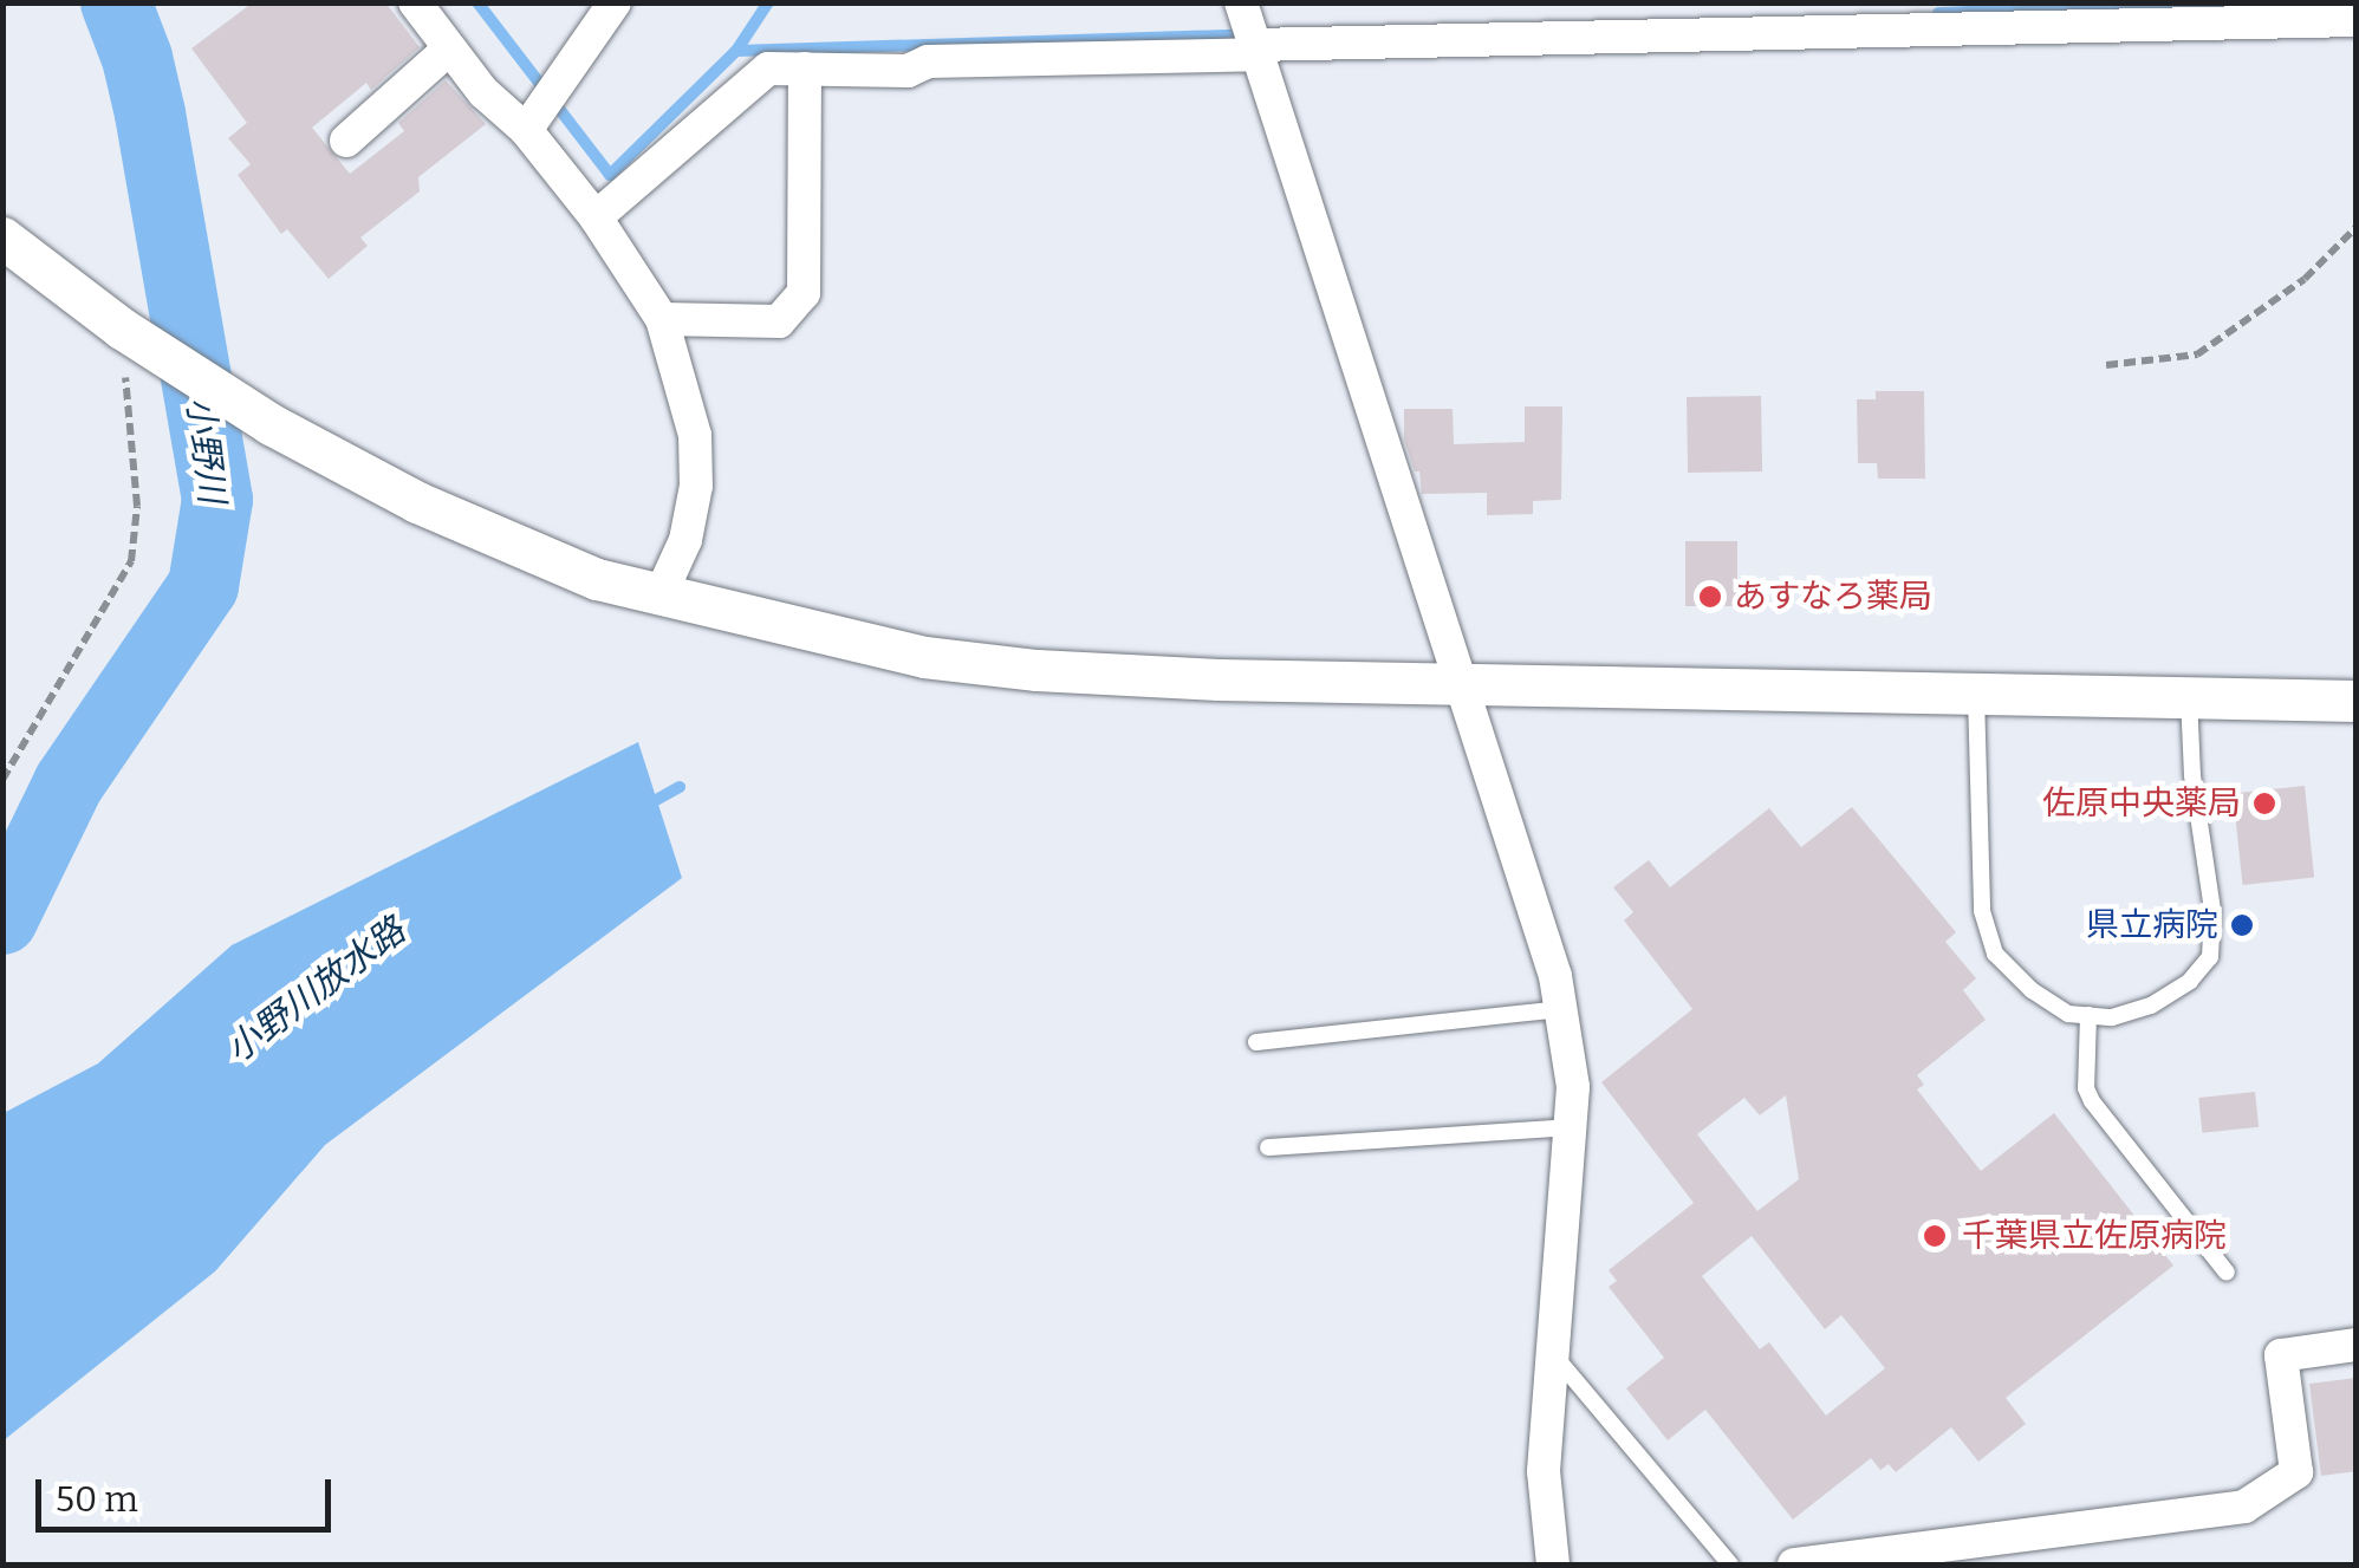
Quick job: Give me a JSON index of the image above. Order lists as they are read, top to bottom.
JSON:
{
  "water": ["小野川", "小野川放水路"],
  "places": [
    "あすなろ薬局",
    "佐原中央薬局",
    "県立病院",
    "千葉県立佐原病院"
  ],
  "scale_bar": "50 m"
}
